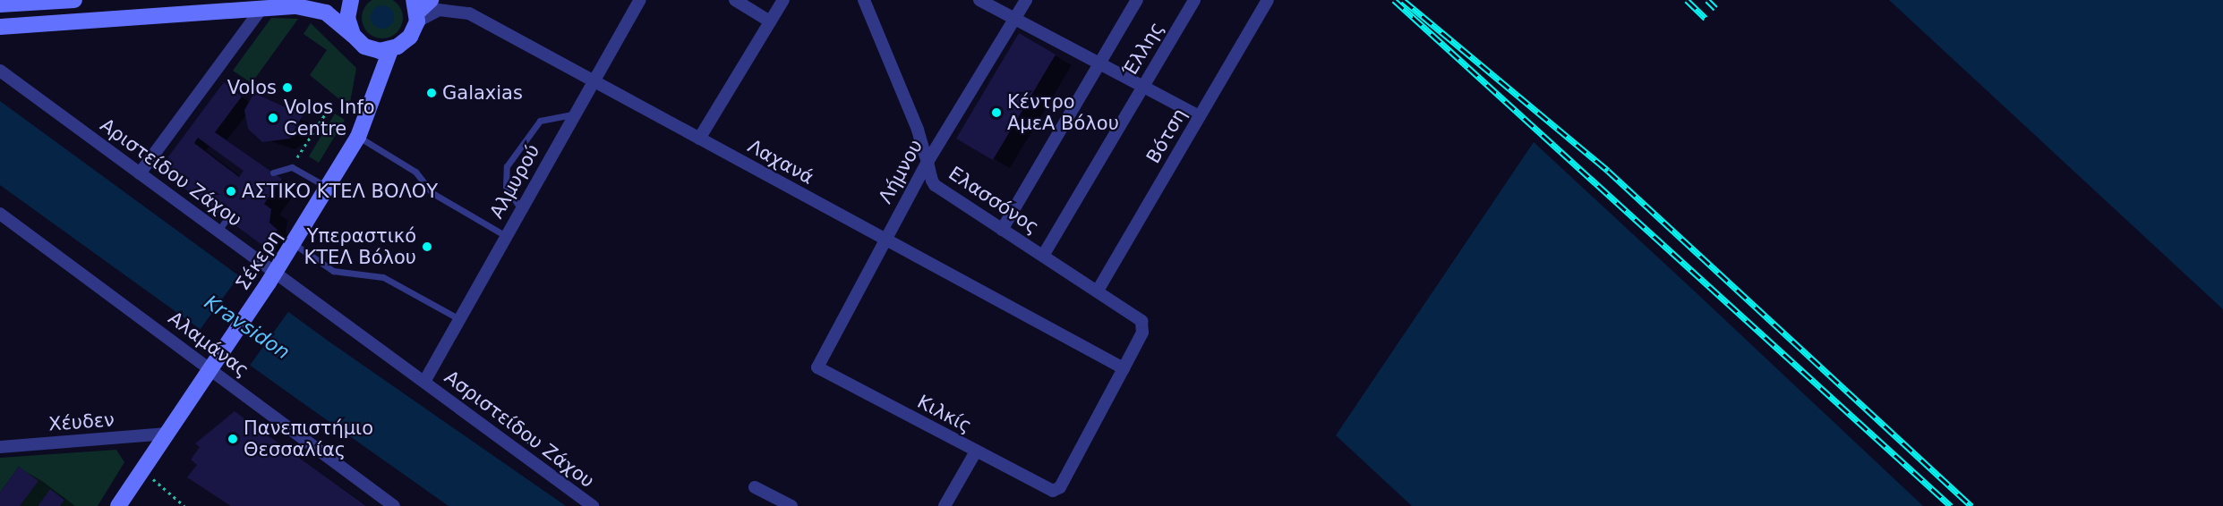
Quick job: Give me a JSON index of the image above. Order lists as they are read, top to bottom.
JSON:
{
  "streets": {
    "main road": ["Σέκερη"],
    "street": [
      "Έλλης",
      "Βότση",
      "Λαχανά",
      "Λήμνου",
      "Αριστείδου Ζάχου",
      "Αλμυρού",
      "Ελασσόνος",
      "Αλαμάνας",
      "Κιλκίς",
      "Χέυδεν",
      "Ασριστείδου Ζάχου"
    ]
  },
  "crossings": [
    ["Έλλης", "Ελασσόνος"],
    ["Βότση", "Ελασσόνος"],
    ["Λαχανά", "Λήμνου"],
    ["Λαχανά", "Αλμυρού"],
    ["Λαχανά", "Ελασσόνος"],
    ["Λαχανά", "Κιλκίς"],
    ["Λήμνου", "Ελασσόνος"],
    ["Λήμνου", "Κιλκίς"],
    ["Αριστείδου Ζάχου", "Αλμυρού"],
    ["Αριστείδου Ζάχου", "Σέκερη"],
    ["Αριστείδου Ζάχου", "Ασριστείδου Ζάχου"],
    ["Αλμυρού", "Ασριστείδου Ζάχου"],
    ["Ελασσόνος", "Κιλκίς"],
    ["Σέκερη", "Αλαμάνας"],
    ["Σέκερη", "Χέυδεν"]
  ],
  "water": ["Kravsidon"],
  "places": [
    "Volos",
    "Galaxias",
    "Κέντρο ΑμεΑ Βόλου",
    "Volos Info Centre",
    "ΑΣΤΙΚΟ ΚΤΕΛ ΒΟΛΟΥ",
    "Υπεραστικό ΚΤΕΛ Βόλου",
    "Πανεπιστήμιο Θεσσαλίας"
  ]
}
